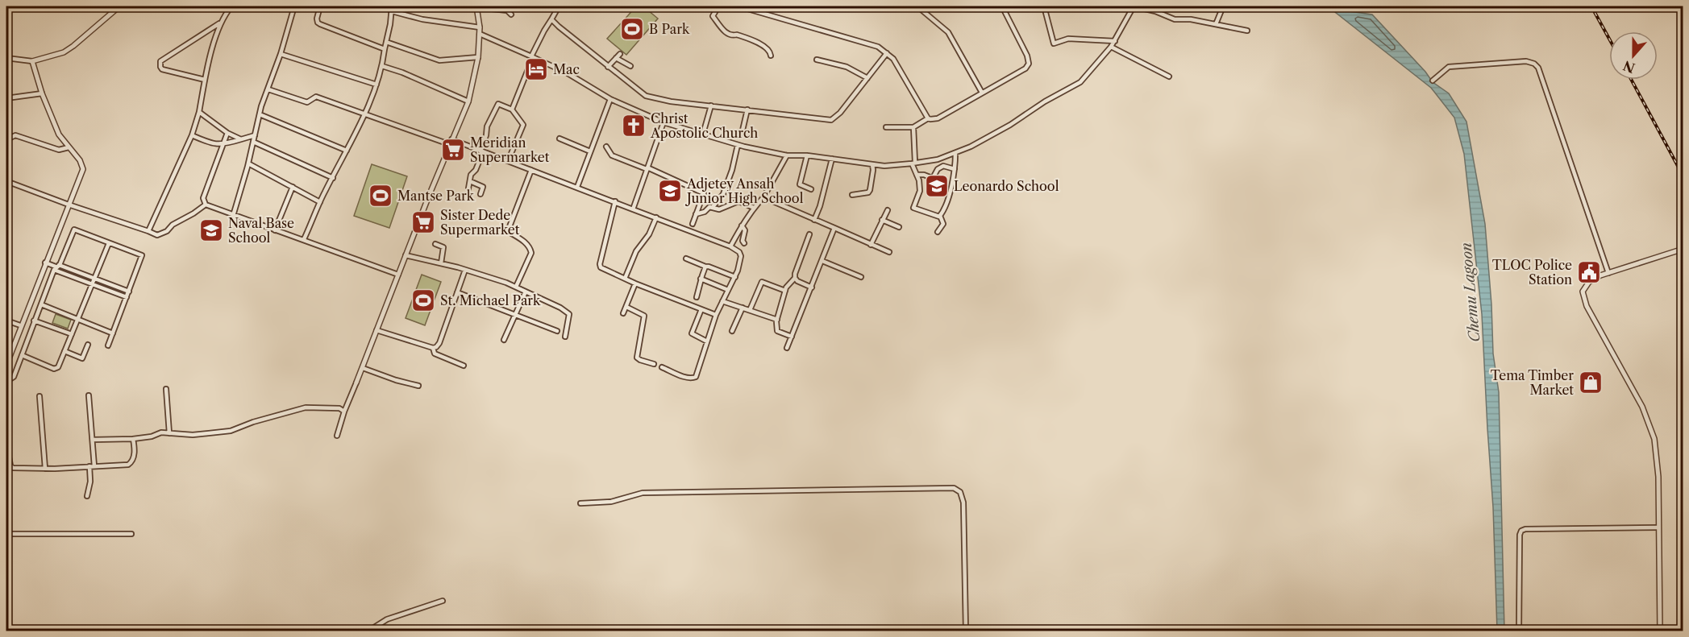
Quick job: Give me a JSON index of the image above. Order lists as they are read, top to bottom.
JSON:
{
  "water": ["Chemu Lagoon"],
  "places": {
    "sports": ["B Park", "Mantse Park", "St. Michael Park"],
    "hotel": ["Mac"],
    "church": ["Christ Apostolic Church"],
    "supermarket": ["Meridian Supermarket", "Sister Dede Supermarket"],
    "school or university": ["Leonardo School", "Adjetey Ansah Junior High School", "Naval Base School"],
    "public building": ["TLOC Police Station"],
    "shop": ["Tema Timber Market"]
  },
  "north": "bottom"
}
